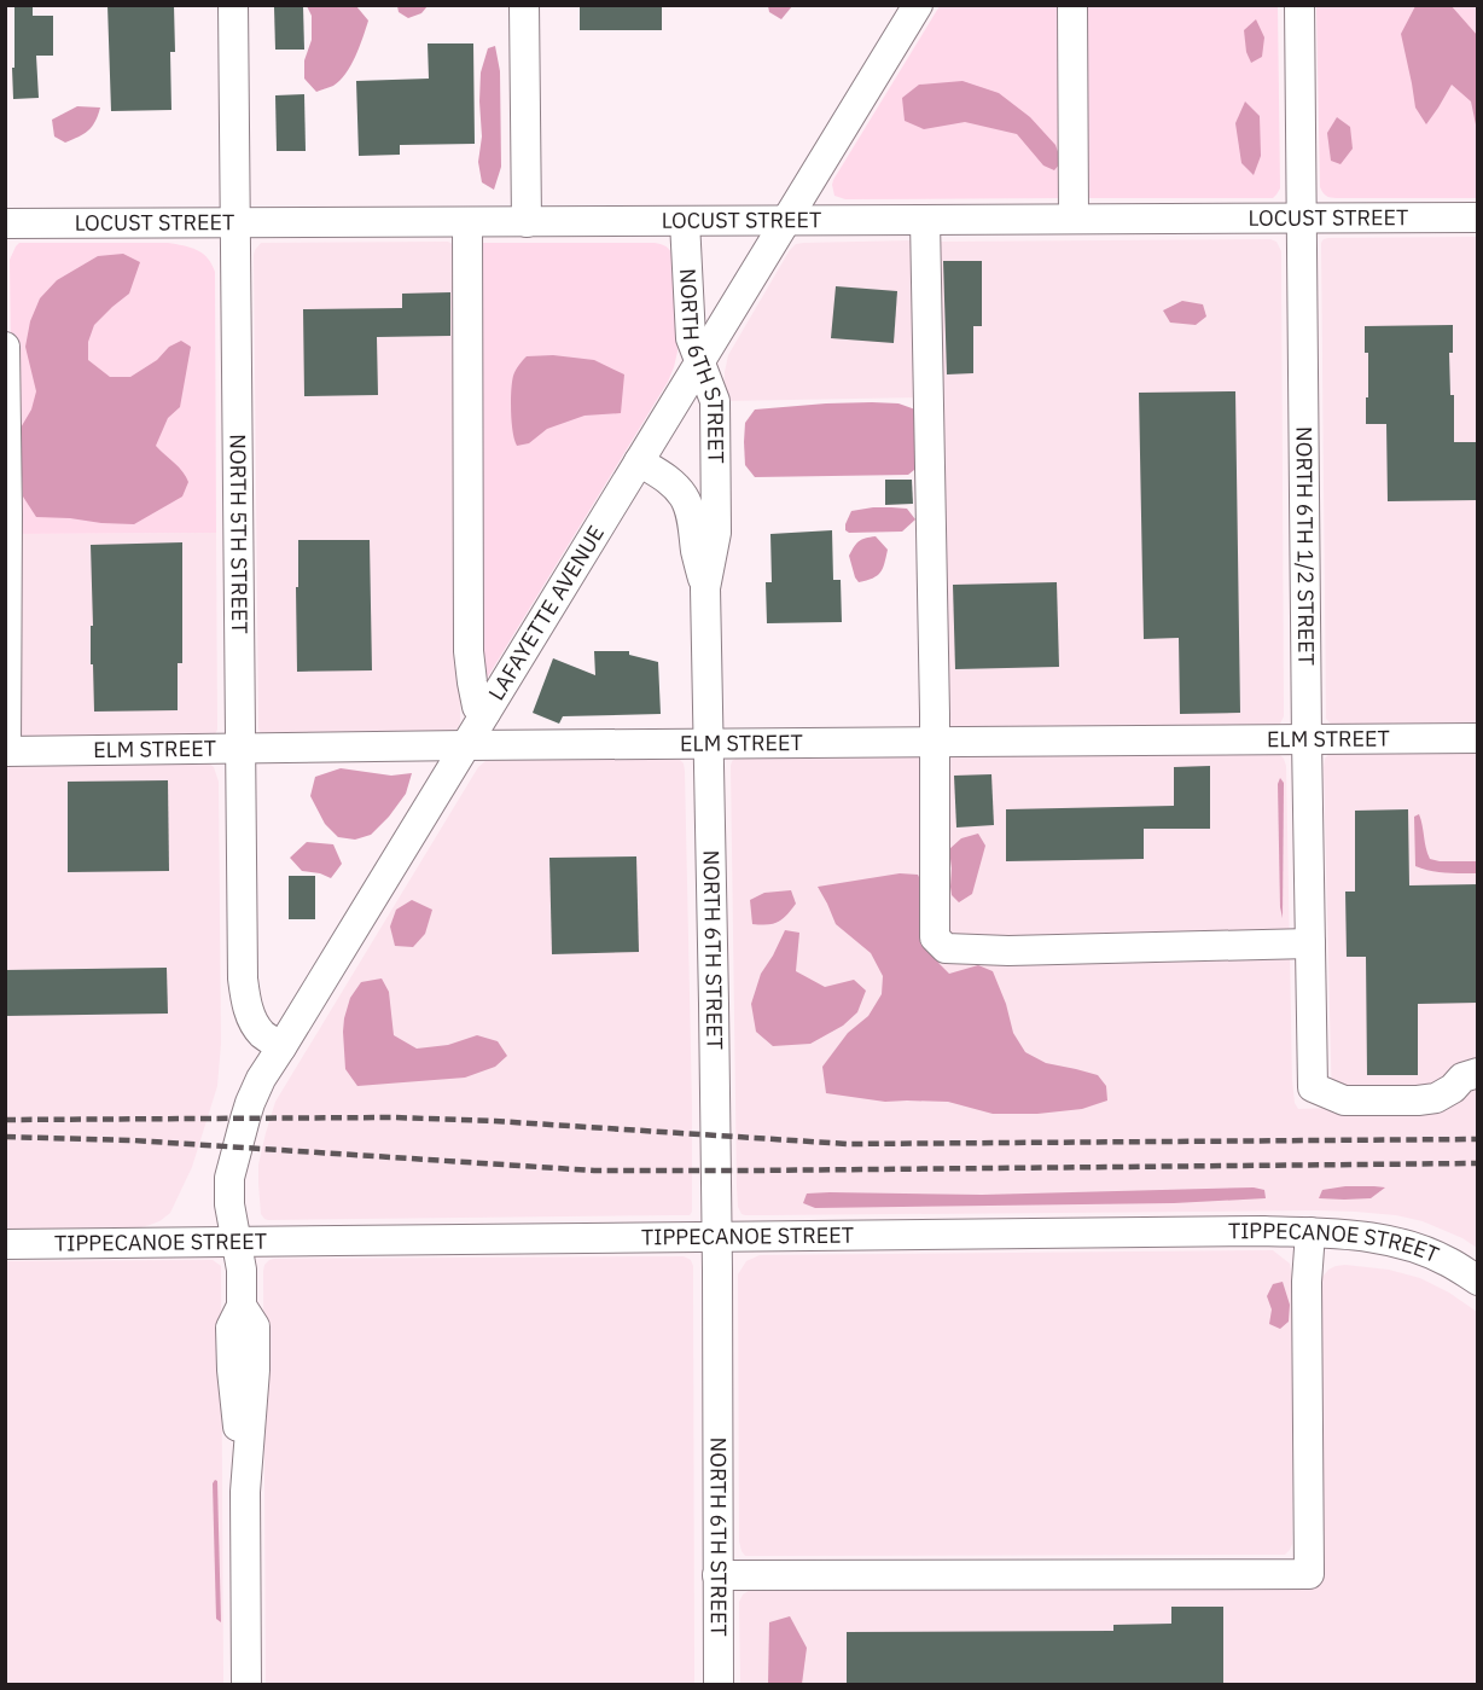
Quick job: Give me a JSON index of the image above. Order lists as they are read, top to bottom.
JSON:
{
  "streets": {
    "street": [
      "LOCUST STREET",
      "NORTH 6TH STREET",
      "NORTH 5TH STREET",
      "NORTH 6TH 1/2 STREET",
      "LAFAYETTE AVENUE",
      "ELM STREET",
      "TIPPECANOE STREET"
    ]
  },
  "crossings": [
    ["LOCUST STREET", "NORTH 6TH STREET"],
    ["LOCUST STREET", "NORTH 5TH STREET"],
    ["LOCUST STREET", "NORTH 6TH 1/2 STREET"],
    ["LOCUST STREET", "LAFAYETTE AVENUE"],
    ["NORTH 6TH STREET", "LAFAYETTE AVENUE"],
    ["NORTH 6TH STREET", "ELM STREET"],
    ["NORTH 6TH STREET", "TIPPECANOE STREET"],
    ["NORTH 5TH STREET", "LAFAYETTE AVENUE"],
    ["NORTH 5TH STREET", "ELM STREET"],
    ["NORTH 6TH 1/2 STREET", "ELM STREET"],
    ["LAFAYETTE AVENUE", "ELM STREET"],
    ["LAFAYETTE AVENUE", "TIPPECANOE STREET"]
  ]
}
